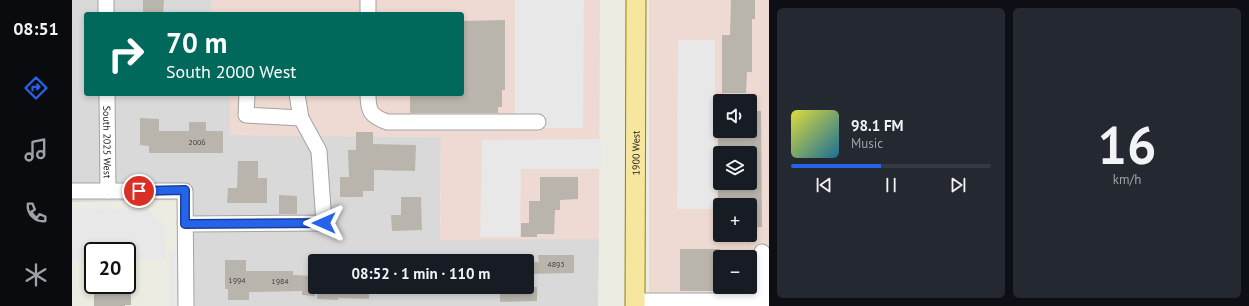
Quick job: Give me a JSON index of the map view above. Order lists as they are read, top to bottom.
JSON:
{
  "streets": {
    "main road": ["1900 West"],
    "street": ["South 2025 West"]
  },
  "house_numbers": [
    "2006",
    "4893",
    "1994",
    "1984"
  ],
  "page": {
    "tabs": "08:51",
    "tile": ["16", "km/h"],
    "turn": ["70 m", "South 2000 West"],
    "map_buttons": ["+", "−"],
    "song": ["98.1 FM", "Music"],
    "limit": "20",
    "trip": "08:52 · 1 min · 110 m"
  }
}
